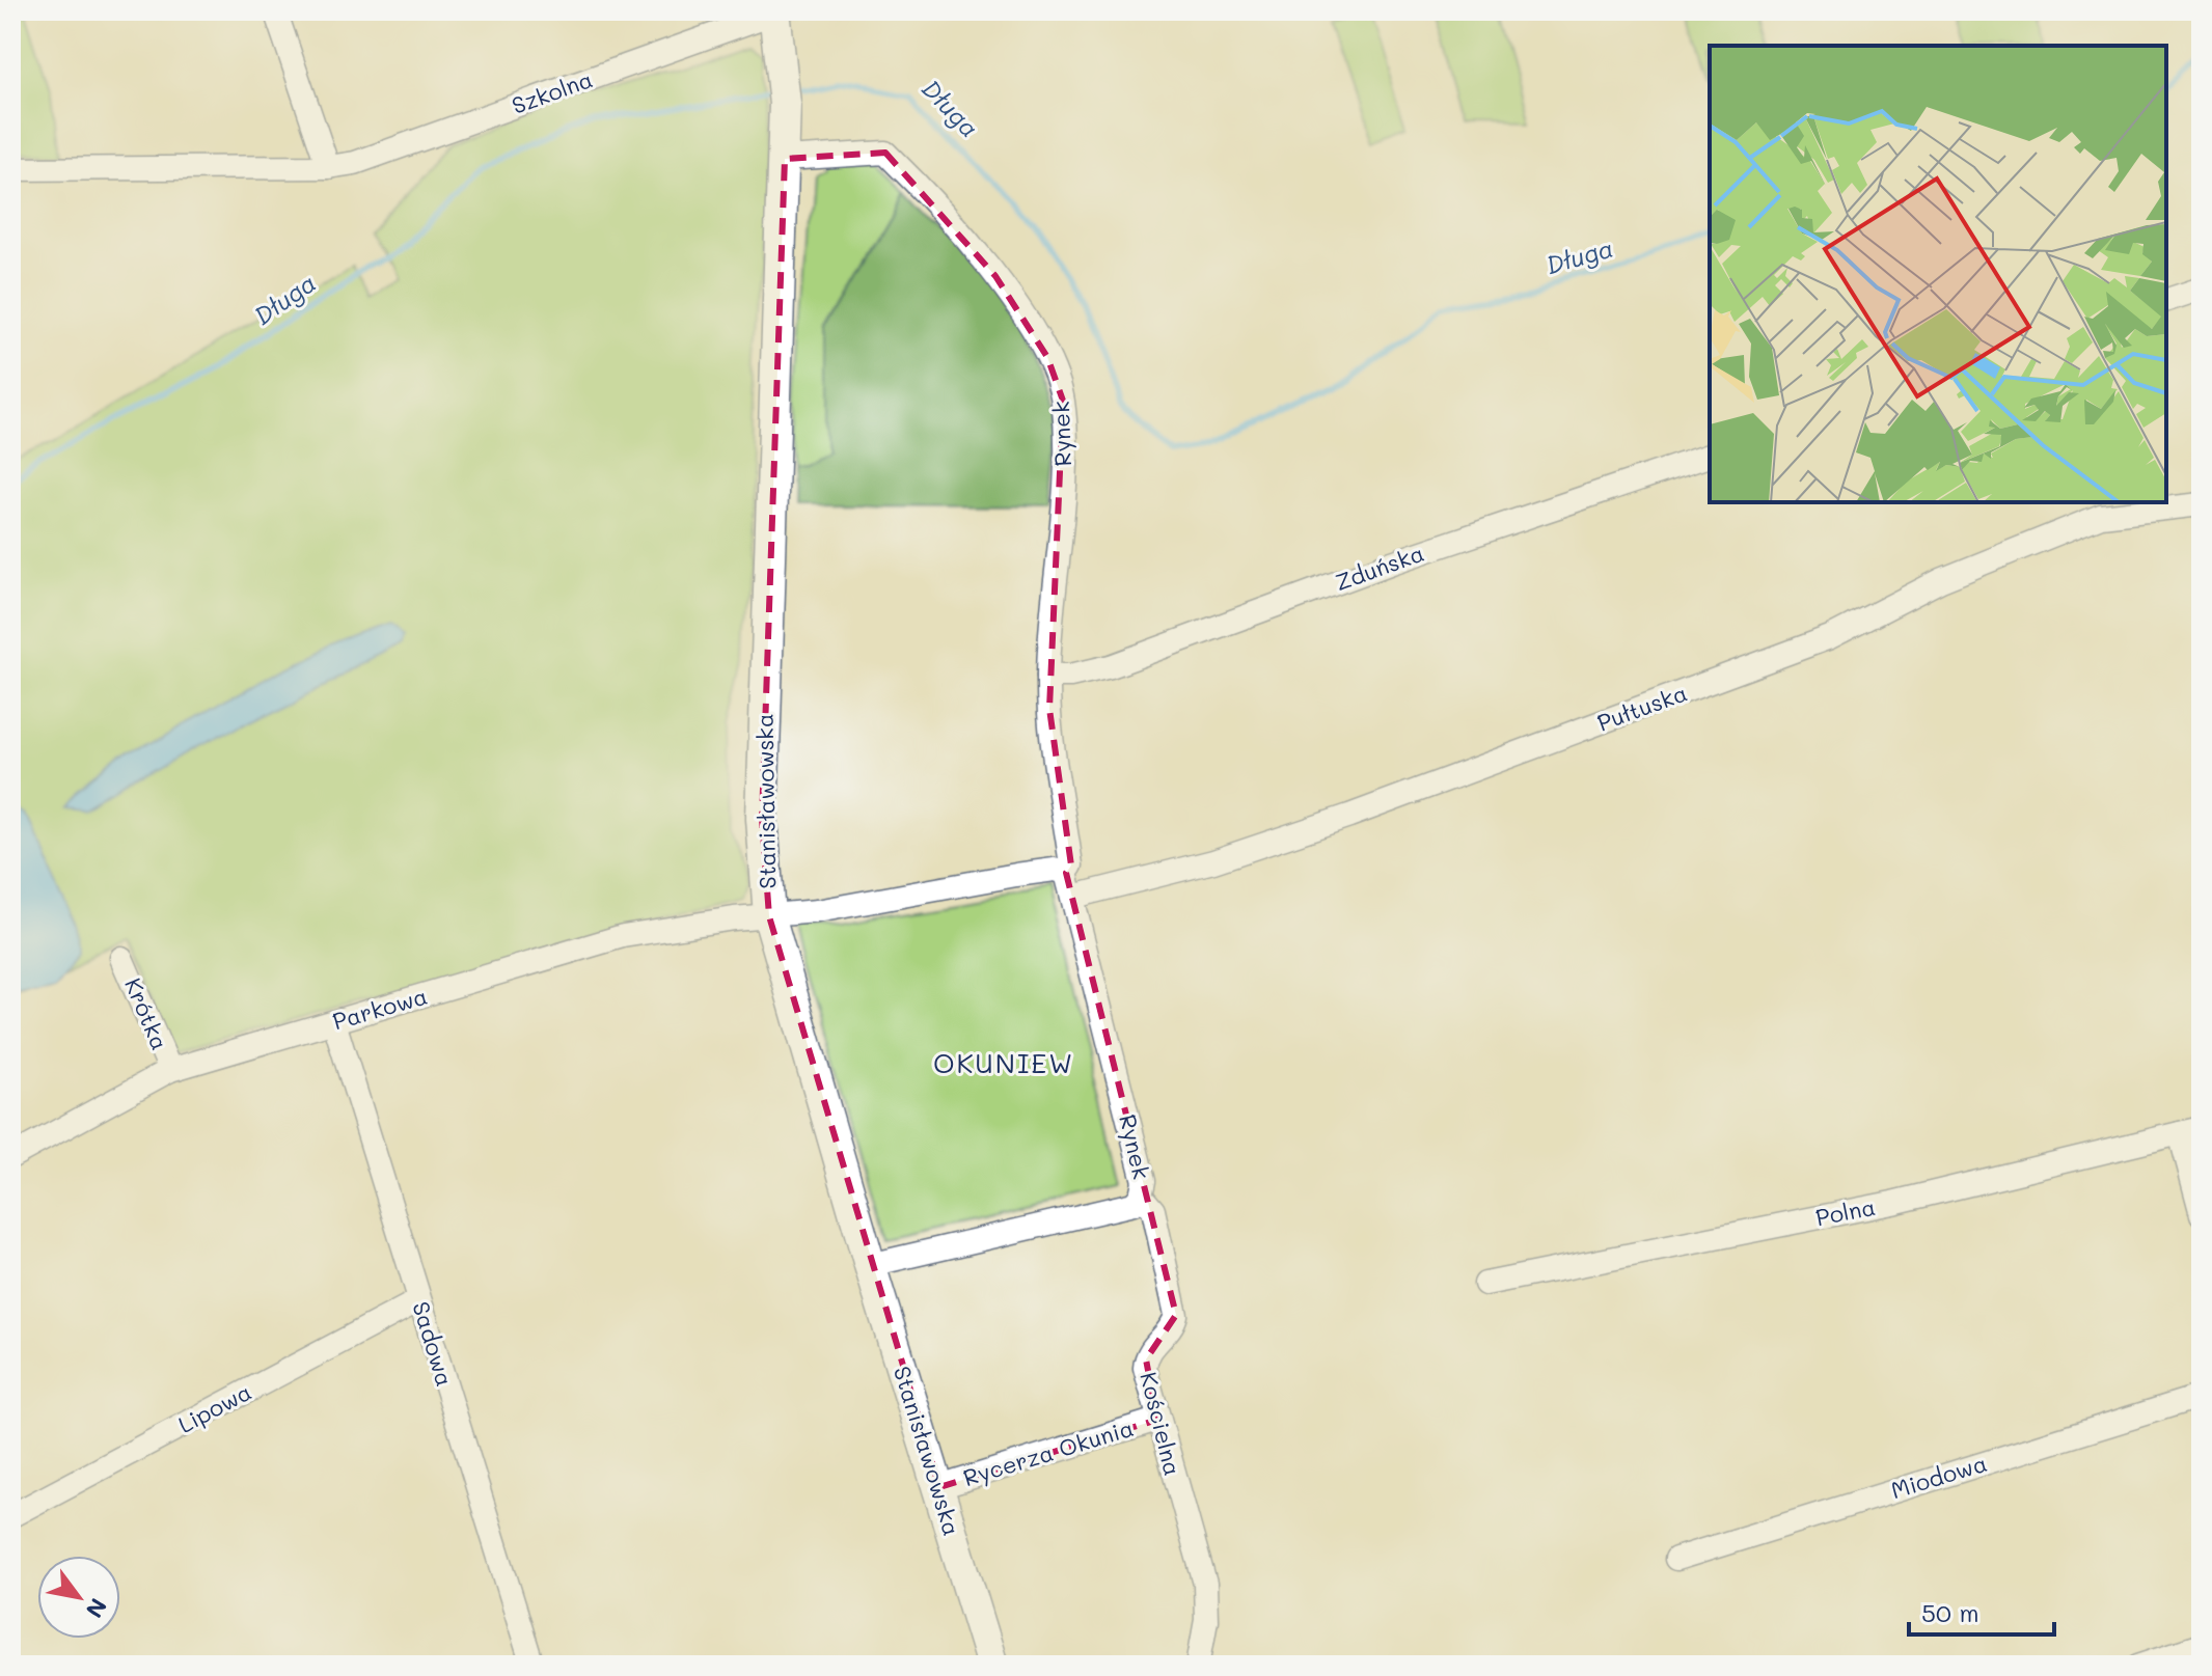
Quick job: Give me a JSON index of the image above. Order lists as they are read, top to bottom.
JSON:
{
  "streets": {
    "main road": ["Stanisławowska"],
    "street": [
      "Szkolna",
      "Rynek",
      "Zduńska",
      "Pułtuska",
      "Parkowa",
      "Krótka",
      "Polna",
      "Sadowa",
      "Lipowa",
      "Kościelna",
      "Rycerza Okunia",
      "Miodowa"
    ]
  },
  "crossings": [
    ["Szkolna", "Stanisławowska"],
    ["Rynek", "Zduńska"],
    ["Rynek", "Pułtuska"],
    ["Rynek", "Stanisławowska"],
    ["Rynek", "Kościelna"],
    ["Stanisławowska", "Parkowa"],
    ["Stanisławowska", "Rycerza Okunia"],
    ["Parkowa", "Krótka"],
    ["Parkowa", "Sadowa"],
    ["Sadowa", "Lipowa"],
    ["Kościelna", "Rycerza Okunia"]
  ],
  "districts": ["OKUNIEW"],
  "water": ["Długa"],
  "scale_bar": "50 m",
  "north": "bottom right"
}
